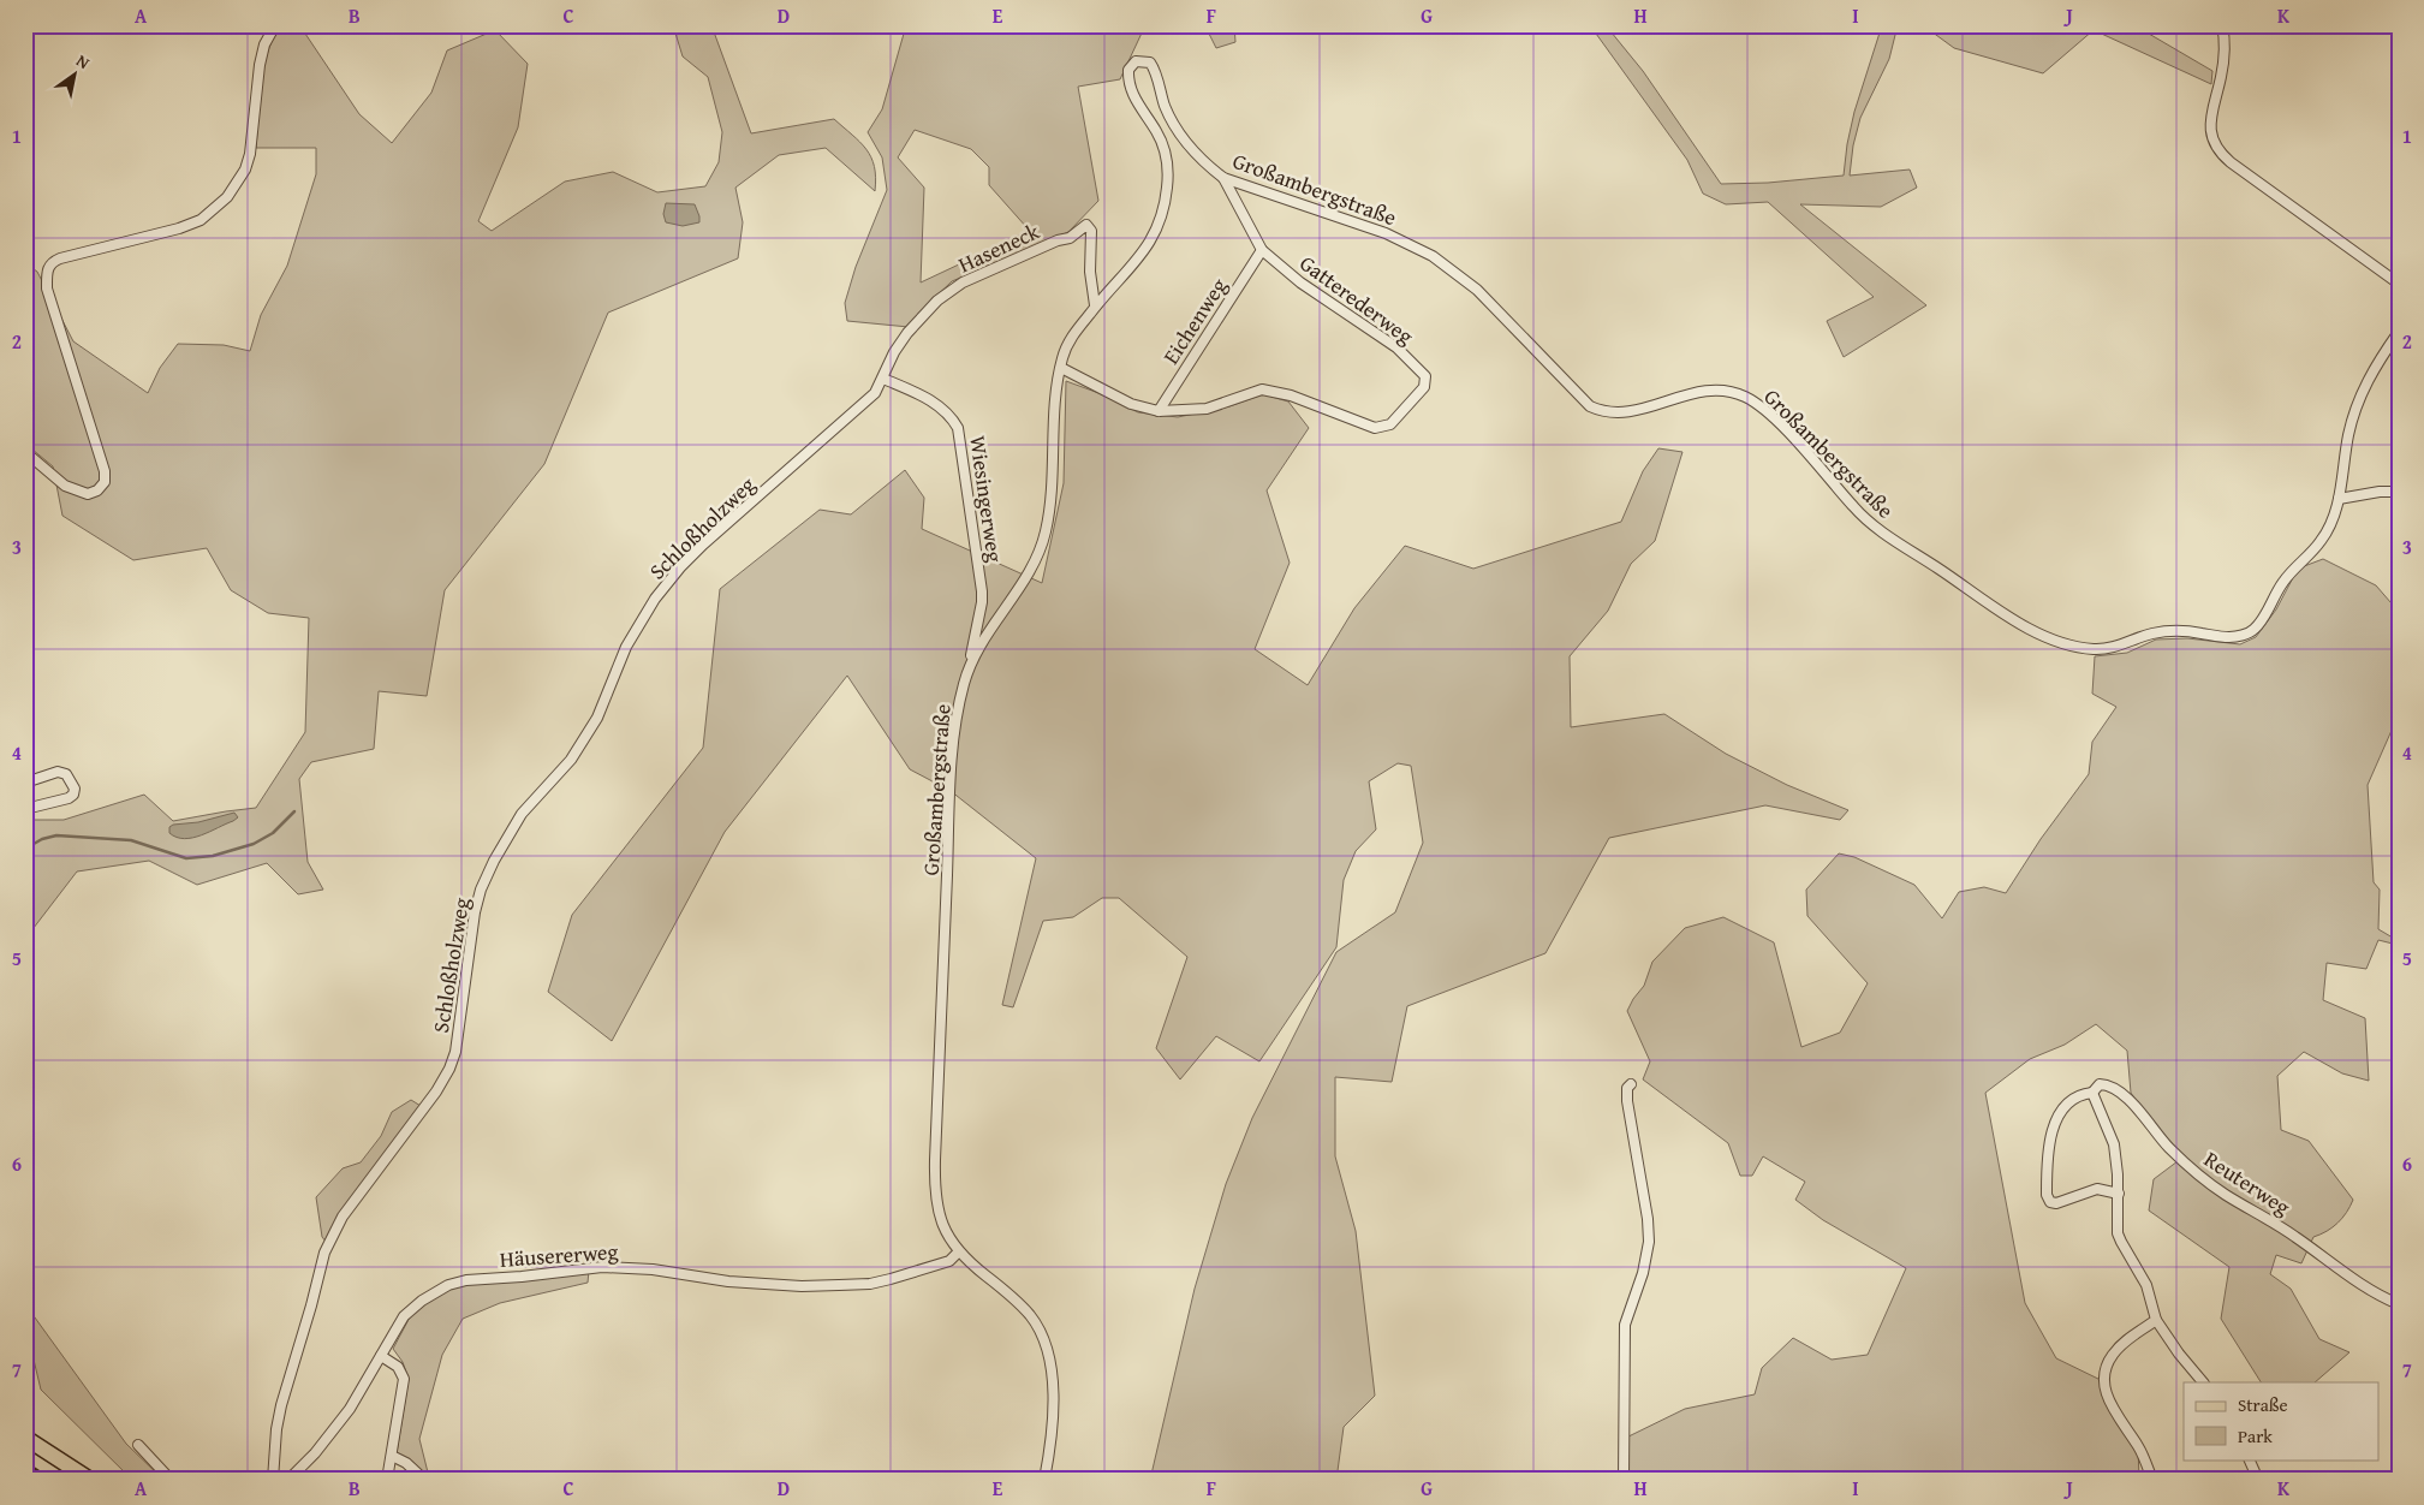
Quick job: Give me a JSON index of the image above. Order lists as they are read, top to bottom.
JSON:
{
  "streets": {
    "street": [
      "Großambergstraße",
      "Haseneck",
      "Gatterederweg",
      "Eichenweg",
      "Wiesingerweg",
      "Schloßholzweg",
      "Reuterweg",
      "Häusererweg"
    ]
  },
  "crossings": [
    ["Großambergstraße", "Haseneck"],
    ["Großambergstraße", "Gatterederweg"],
    ["Großambergstraße", "Wiesingerweg"],
    ["Großambergstraße", "Häusererweg"],
    ["Haseneck", "Wiesingerweg"],
    ["Haseneck", "Schloßholzweg"],
    ["Gatterederweg", "Eichenweg"],
    ["Wiesingerweg", "Schloßholzweg"]
  ],
  "legend": ["Straße", "Park"],
  "north": "top right",
  "grid": {
    "columns": [
      "A",
      "B",
      "C",
      "D",
      "E",
      "F",
      "G",
      "H",
      "I",
      "J",
      "K"
    ],
    "rows": [
      "1",
      "2",
      "3",
      "4",
      "5",
      "6",
      "7"
    ]
  }
}
